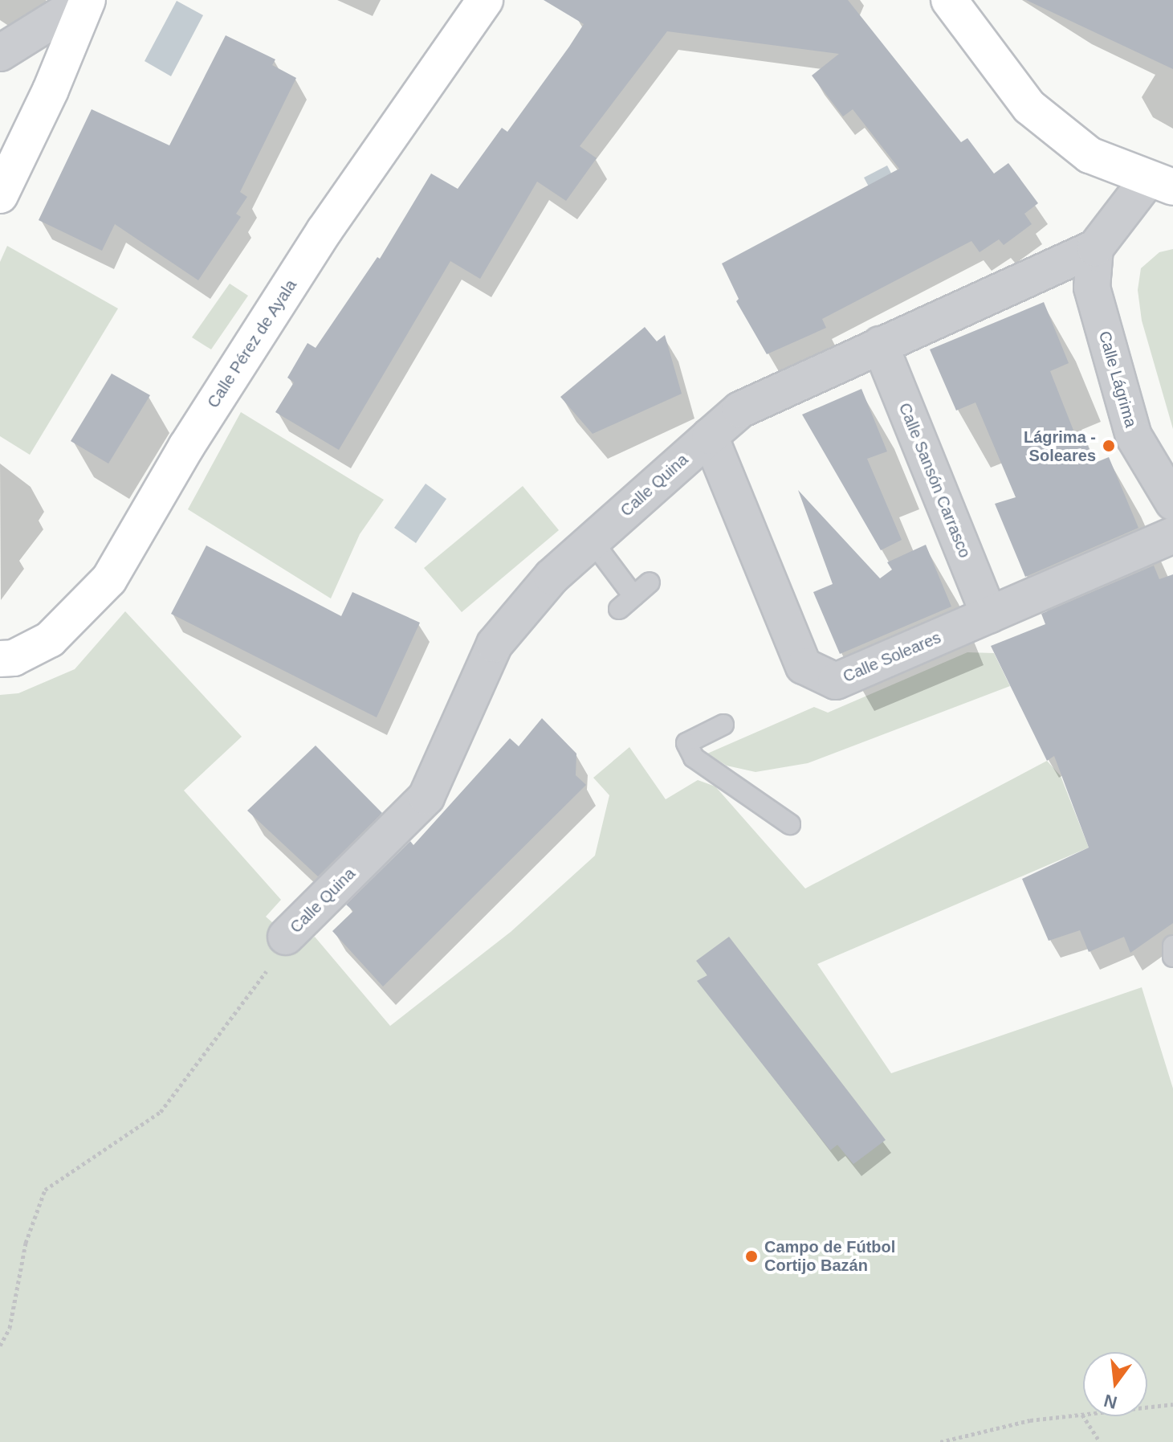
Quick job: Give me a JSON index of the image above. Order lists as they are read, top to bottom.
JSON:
{
  "streets": {
    "street": [
      "Calle Pérez de Ayala",
      "Calle Lágrima",
      "Calle Sansón Carrasco",
      "Calle Quina",
      "Calle Soleares"
    ]
  },
  "crossings": [
    ["Calle Lágrima", "Calle Quina"],
    ["Calle Sansón Carrasco", "Calle Quina"],
    ["Calle Sansón Carrasco", "Calle Soleares"],
    ["Calle Quina", "Calle Soleares"]
  ],
  "places": ["Lágrima - Soleares", "Campo de Fútbol Cortijo Bazán"],
  "north": "bottom"
}
